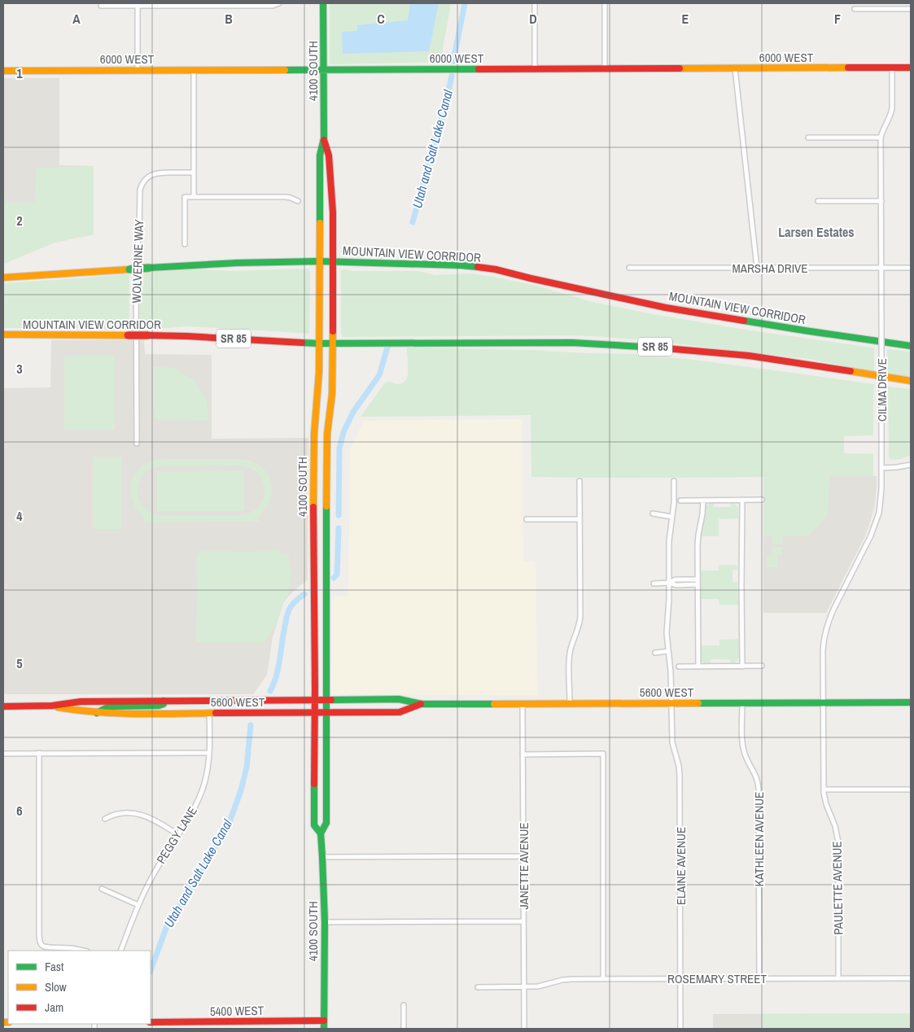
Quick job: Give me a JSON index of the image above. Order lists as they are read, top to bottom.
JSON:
{
  "streets": {
    "main road": [
      "6000 WEST",
      "4100 SOUTH",
      "MOUNTAIN VIEW CORRIDOR",
      "SR 85",
      "5600 WEST",
      "5400 WEST"
    ],
    "street": [
      "WOLVERINE WAY",
      "MARSHA DRIVE",
      "CILMA DRIVE",
      "PEGGY LANE",
      "KATHLEEN AVENUE",
      "JANETTE AVENUE",
      "ELAINE AVENUE",
      "PAULETTE AVENUE",
      "ROSEMARY STREET"
    ]
  },
  "crossings": [
    ["6000 WEST", "4100 SOUTH"],
    ["6000 WEST", "CILMA DRIVE"],
    ["4100 SOUTH", "MOUNTAIN VIEW CORRIDOR"],
    ["4100 SOUTH", "5600 WEST"],
    ["4100 SOUTH", "5400 WEST"],
    ["MARSHA DRIVE", "CILMA DRIVE"],
    ["CILMA DRIVE", "5600 WEST"],
    ["CILMA DRIVE", "PAULETTE AVENUE"],
    ["5600 WEST", "PEGGY LANE"],
    ["5600 WEST", "KATHLEEN AVENUE"],
    ["5600 WEST", "JANETTE AVENUE"],
    ["5600 WEST", "ELAINE AVENUE"],
    ["5600 WEST", "PAULETTE AVENUE"],
    ["KATHLEEN AVENUE", "ROSEMARY STREET"],
    ["JANETTE AVENUE", "ROSEMARY STREET"],
    ["ELAINE AVENUE", "ROSEMARY STREET"],
    ["PAULETTE AVENUE", "ROSEMARY STREET"]
  ],
  "districts": ["Larsen Estates"],
  "water": ["Utah and Salt Lake Canal"],
  "legend": ["Fast", "Slow", "Jam"],
  "grid": {
    "columns": [
      "A",
      "B",
      "C",
      "D",
      "E",
      "F"
    ],
    "rows": [
      "1",
      "2",
      "3",
      "4",
      "5",
      "6"
    ]
  }
}
